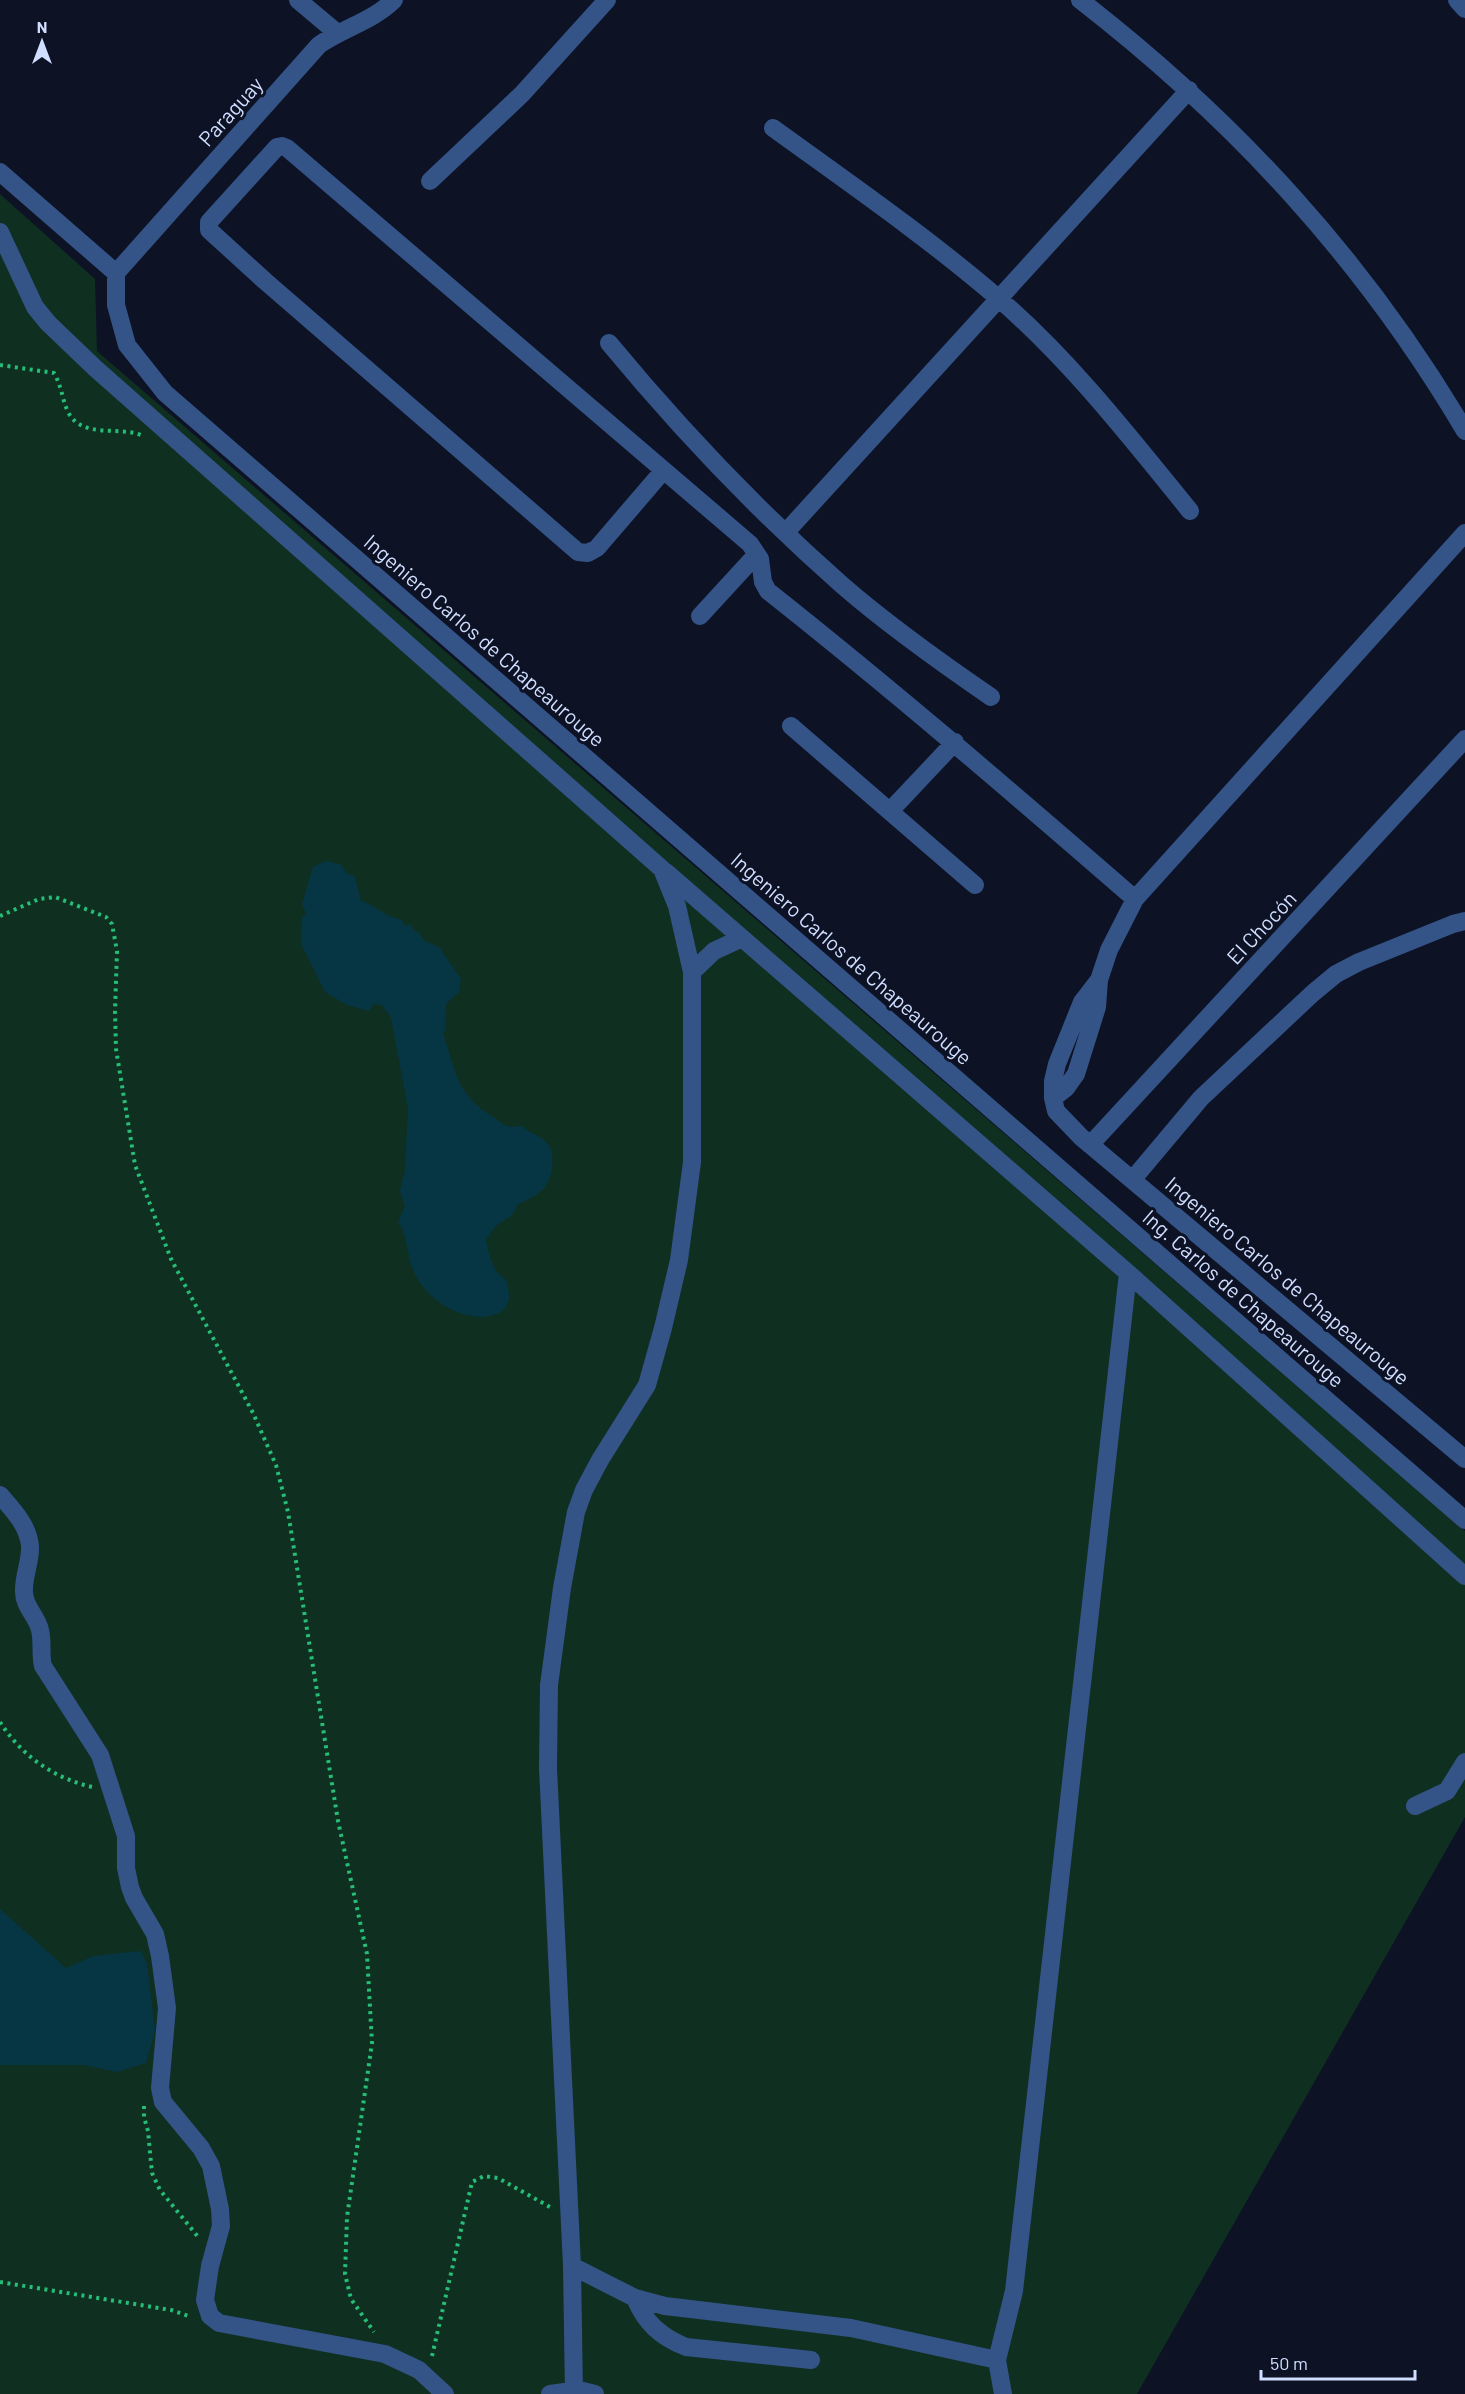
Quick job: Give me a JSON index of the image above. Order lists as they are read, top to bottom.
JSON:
{
  "streets": {
    "street": [
      "Paraguay",
      "Ingeniero Carlos de Chapeaurouge",
      "El Chocón",
      "Ing. Carlos de Chapeaurouge"
    ]
  },
  "crossings": [
    ["Paraguay", "Ingeniero Carlos de Chapeaurouge"],
    ["Ingeniero Carlos de Chapeaurouge", "El Chocón"],
    ["Ingeniero Carlos de Chapeaurouge", "Ing. Carlos de Chapeaurouge"]
  ],
  "scale_bar": "50 m",
  "north": "top"
}
